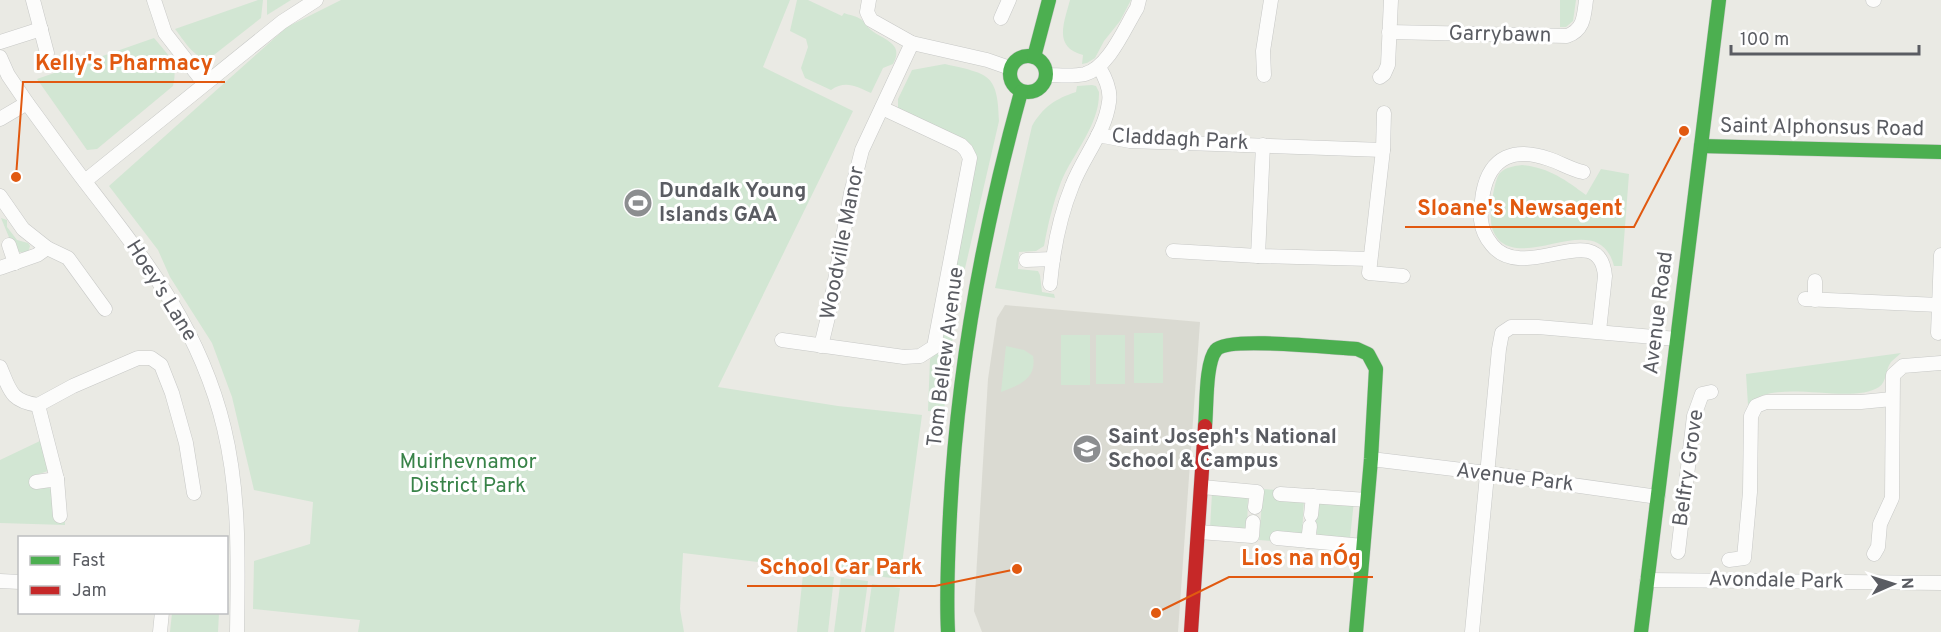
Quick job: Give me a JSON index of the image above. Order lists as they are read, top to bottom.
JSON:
{
  "streets": {
    "street": [
      "Garrybawn",
      "Saint Alphonsus Road",
      "Claddagh Park",
      "Woodville Manor",
      "Hoey's Lane",
      "Avenue Road",
      "Tom Bellew Avenue",
      "Belfry Grove",
      "Avenue Park",
      "Avondale Park"
    ]
  },
  "crossings": [
    ["Saint Alphonsus Road", "Avenue Road"],
    ["Avenue Road", "Avenue Park"],
    ["Avenue Road", "Avondale Park"]
  ],
  "parks": ["Muirhevnamor District Park"],
  "places": {
    "other": [
      "Sloane's Newsagent",
      "Kelly's Pharmacy",
      "School Car Park",
      "Lios na nÓg"
    ],
    "sports": ["Dundalk Young Islands GAA"],
    "school or university": ["Saint Joseph's National School & Campus"]
  },
  "legend": ["Fast", "Jam"],
  "scale_bar": "100 m",
  "north": "right"
}
